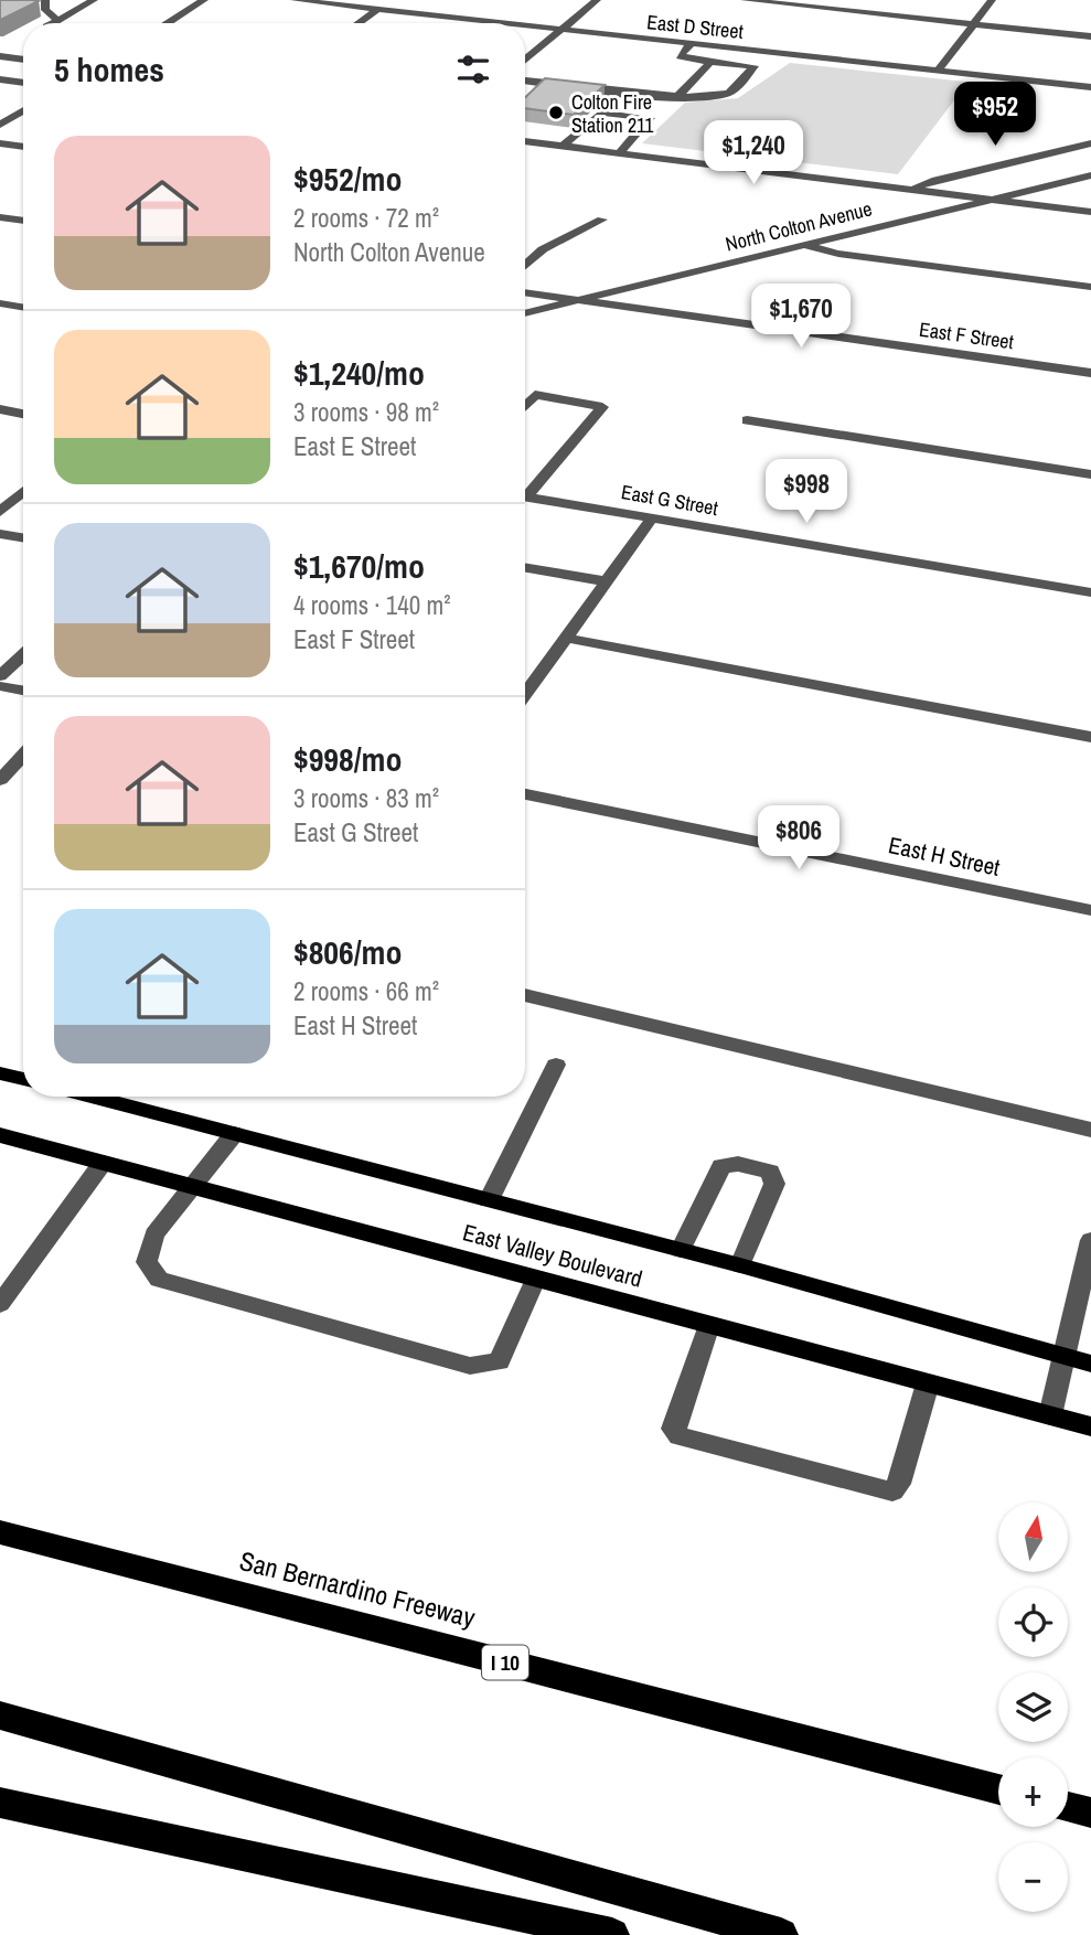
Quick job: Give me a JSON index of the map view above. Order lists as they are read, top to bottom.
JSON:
{
  "streets": {
    "highway": ["San Bernardino Freeway", "I 10"],
    "main road": ["East Valley Boulevard"],
    "street": [
      "East D Street",
      "North Colton Avenue",
      "East F Street",
      "East G Street",
      "East H Street"
    ]
  },
  "crossings": [
    ["North Colton Avenue", "East F Street"]
  ],
  "places": ["Colton Fire Station 211"],
  "north": "top",
  "page": {
    "heading": "5 homes",
    "price": [
      "$952",
      "$1,240",
      "$1,670",
      "$998",
      "$806"
    ],
    "list": [
      {
        "name": "$952/mo",
        "note": "2 rooms · 72 m² · North Colton Avenue"
      },
      {
        "name": "$1,240/mo",
        "note": "3 rooms · 98 m² · East E Street"
      },
      {
        "name": "$1,670/mo",
        "note": "4 rooms · 140 m² · East F Street"
      },
      {
        "name": "$998/mo",
        "note": "3 rooms · 83 m² · East G Street"
      },
      {
        "name": "$806/mo",
        "note": "2 rooms · 66 m² · East H Street"
      }
    ],
    "map_buttons": ["+", "−"]
  }
}
